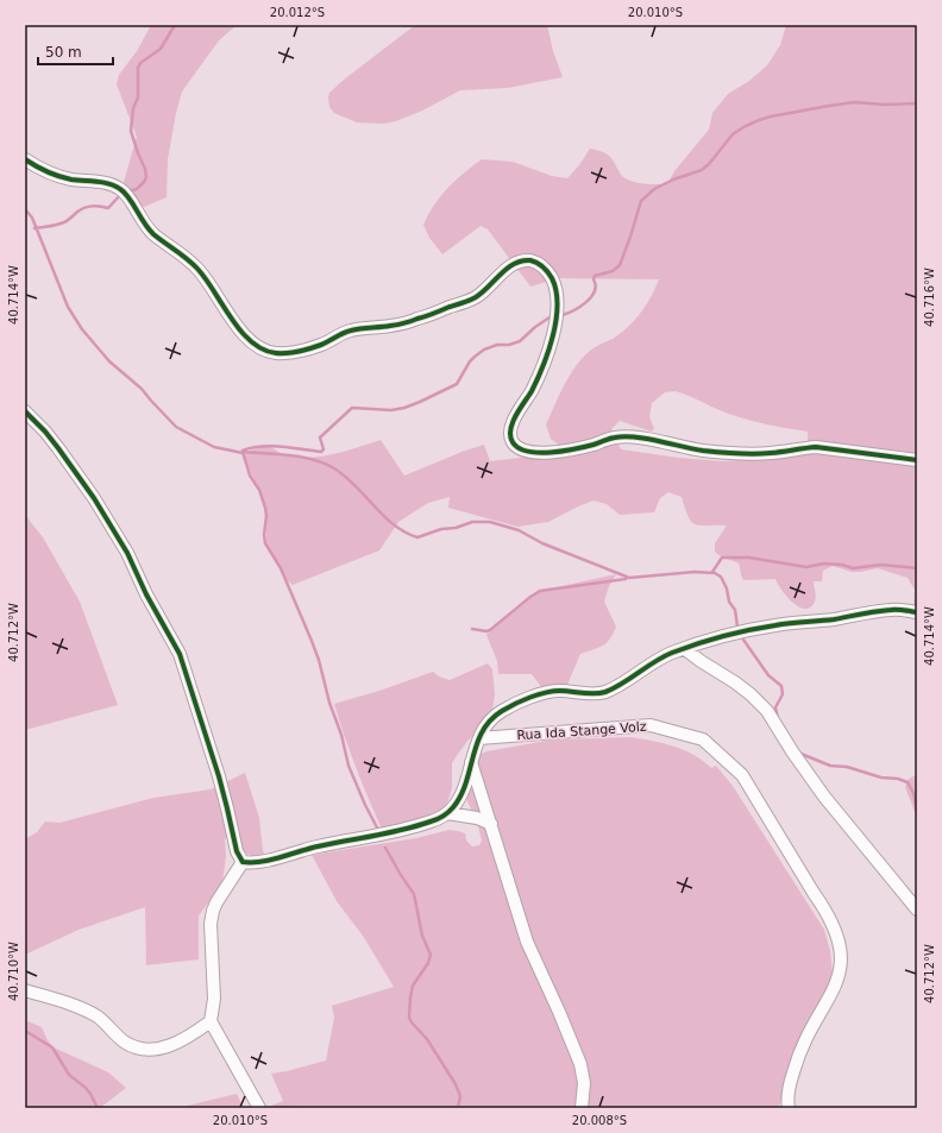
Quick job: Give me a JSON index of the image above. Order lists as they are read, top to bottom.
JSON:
{
  "streets": {
    "street": ["Rua Ida Stange Volz"]
  },
  "scale_bar": "50 m",
  "coordinates": [
    "20.012°S",
    "20.010°S",
    "40.714°W",
    "40.716°W",
    "40.712°W",
    "40.710°W",
    "20.008°S"
  ]
}
